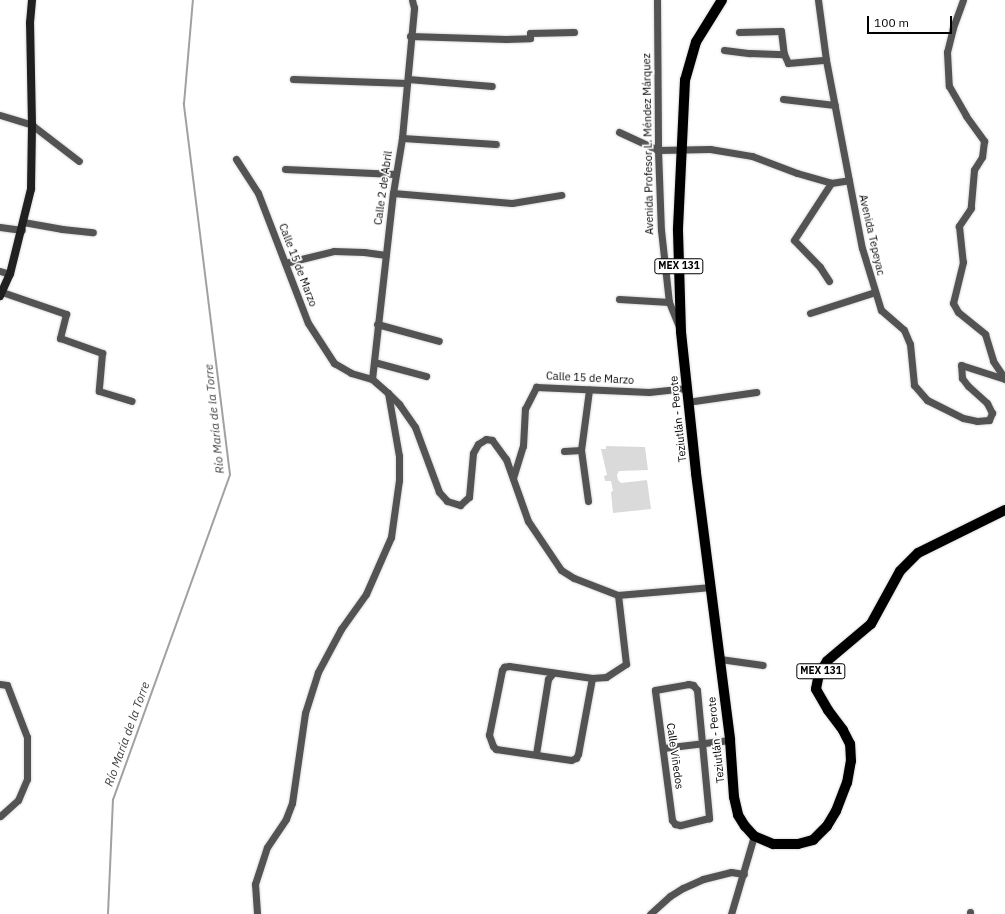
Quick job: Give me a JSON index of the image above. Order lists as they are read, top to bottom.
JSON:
{
  "streets": {
    "main road": ["MEX 131", "Teziutlán - Perote"],
    "street": [
      "Avenida Profesor L. Méndez Márquez",
      "Calle 2 de Abril",
      "Avenida Tepeyac",
      "Calle 15 de Marzo",
      "Calle Viñedos"
    ]
  },
  "crossings": [
    ["Avenida Profesor L. Méndez Márquez", "Teziutlán - Perote"],
    ["Calle 2 de Abril", "Calle 15 de Marzo"],
    ["Calle 15 de Marzo", "Teziutlán - Perote"],
    ["MEX 131", "Teziutlán - Perote"]
  ],
  "water": ["Río María de la Torre"],
  "scale_bar": "100 m"
}
